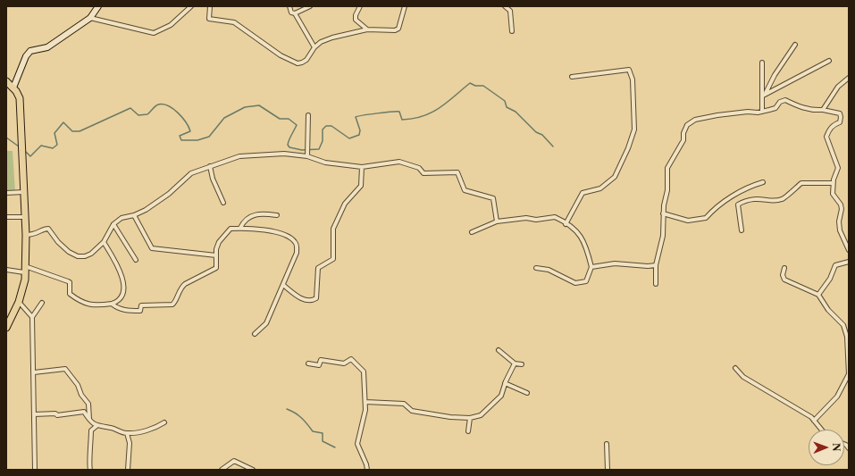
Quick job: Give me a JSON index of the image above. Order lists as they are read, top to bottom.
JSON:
{
  "north": "right"
}
